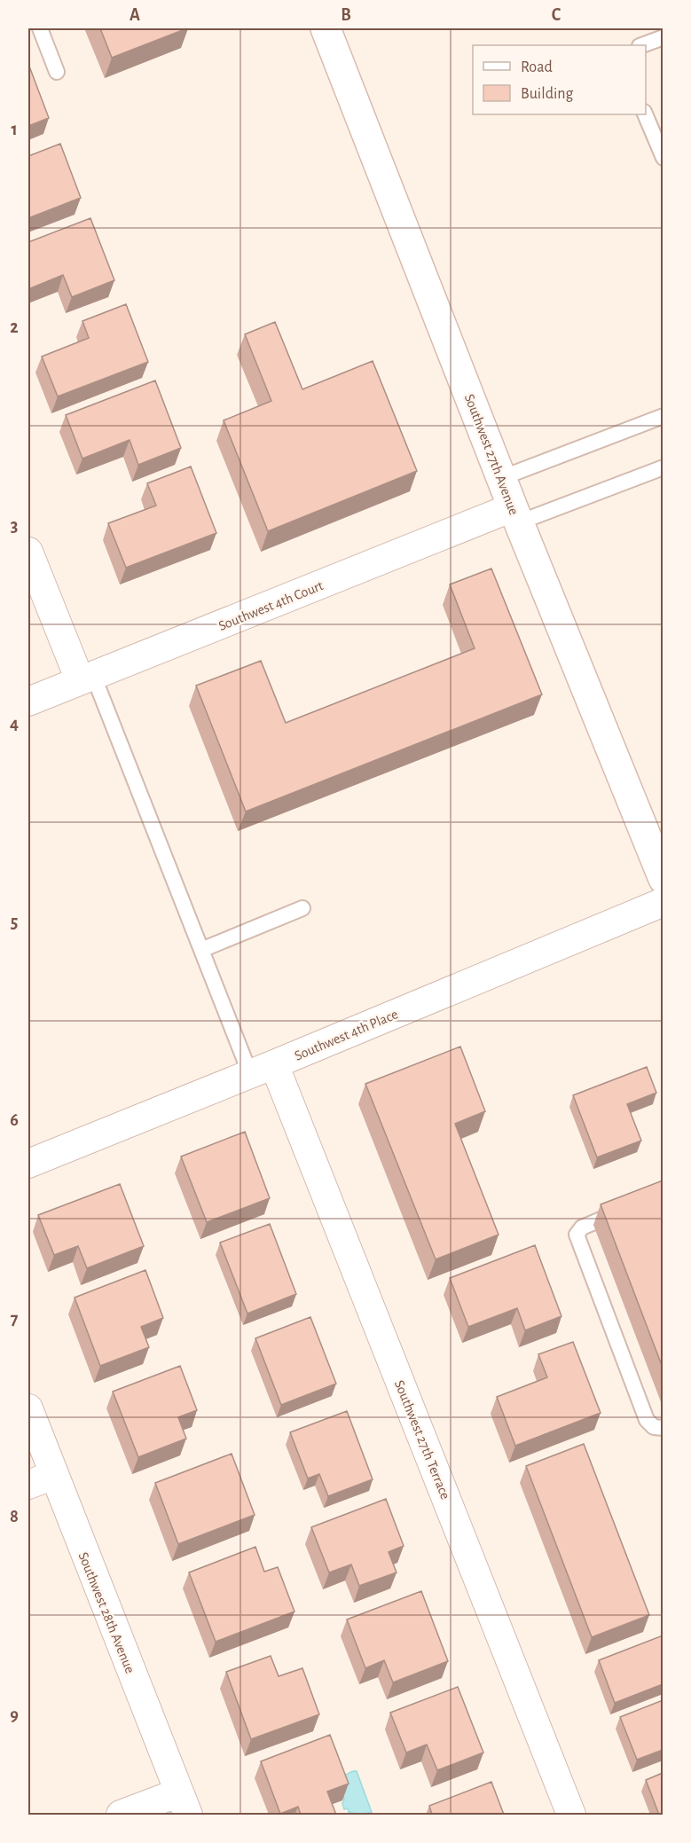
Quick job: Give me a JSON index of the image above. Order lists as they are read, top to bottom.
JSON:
{
  "streets": {
    "street": [
      "Southwest 27th Avenue",
      "Southwest 4th Court",
      "Southwest 4th Place",
      "Southwest 27th Terrace",
      "Southwest 28th Avenue"
    ]
  },
  "crossings": [
    ["Southwest 27th Avenue", "Southwest 4th Court"],
    ["Southwest 4th Place", "Southwest 27th Terrace"]
  ],
  "legend": ["Road", "Building"],
  "grid": {
    "columns": ["A", "B", "C"],
    "rows": [
      "1",
      "2",
      "3",
      "4",
      "5",
      "6",
      "7",
      "8",
      "9"
    ]
  }
}
